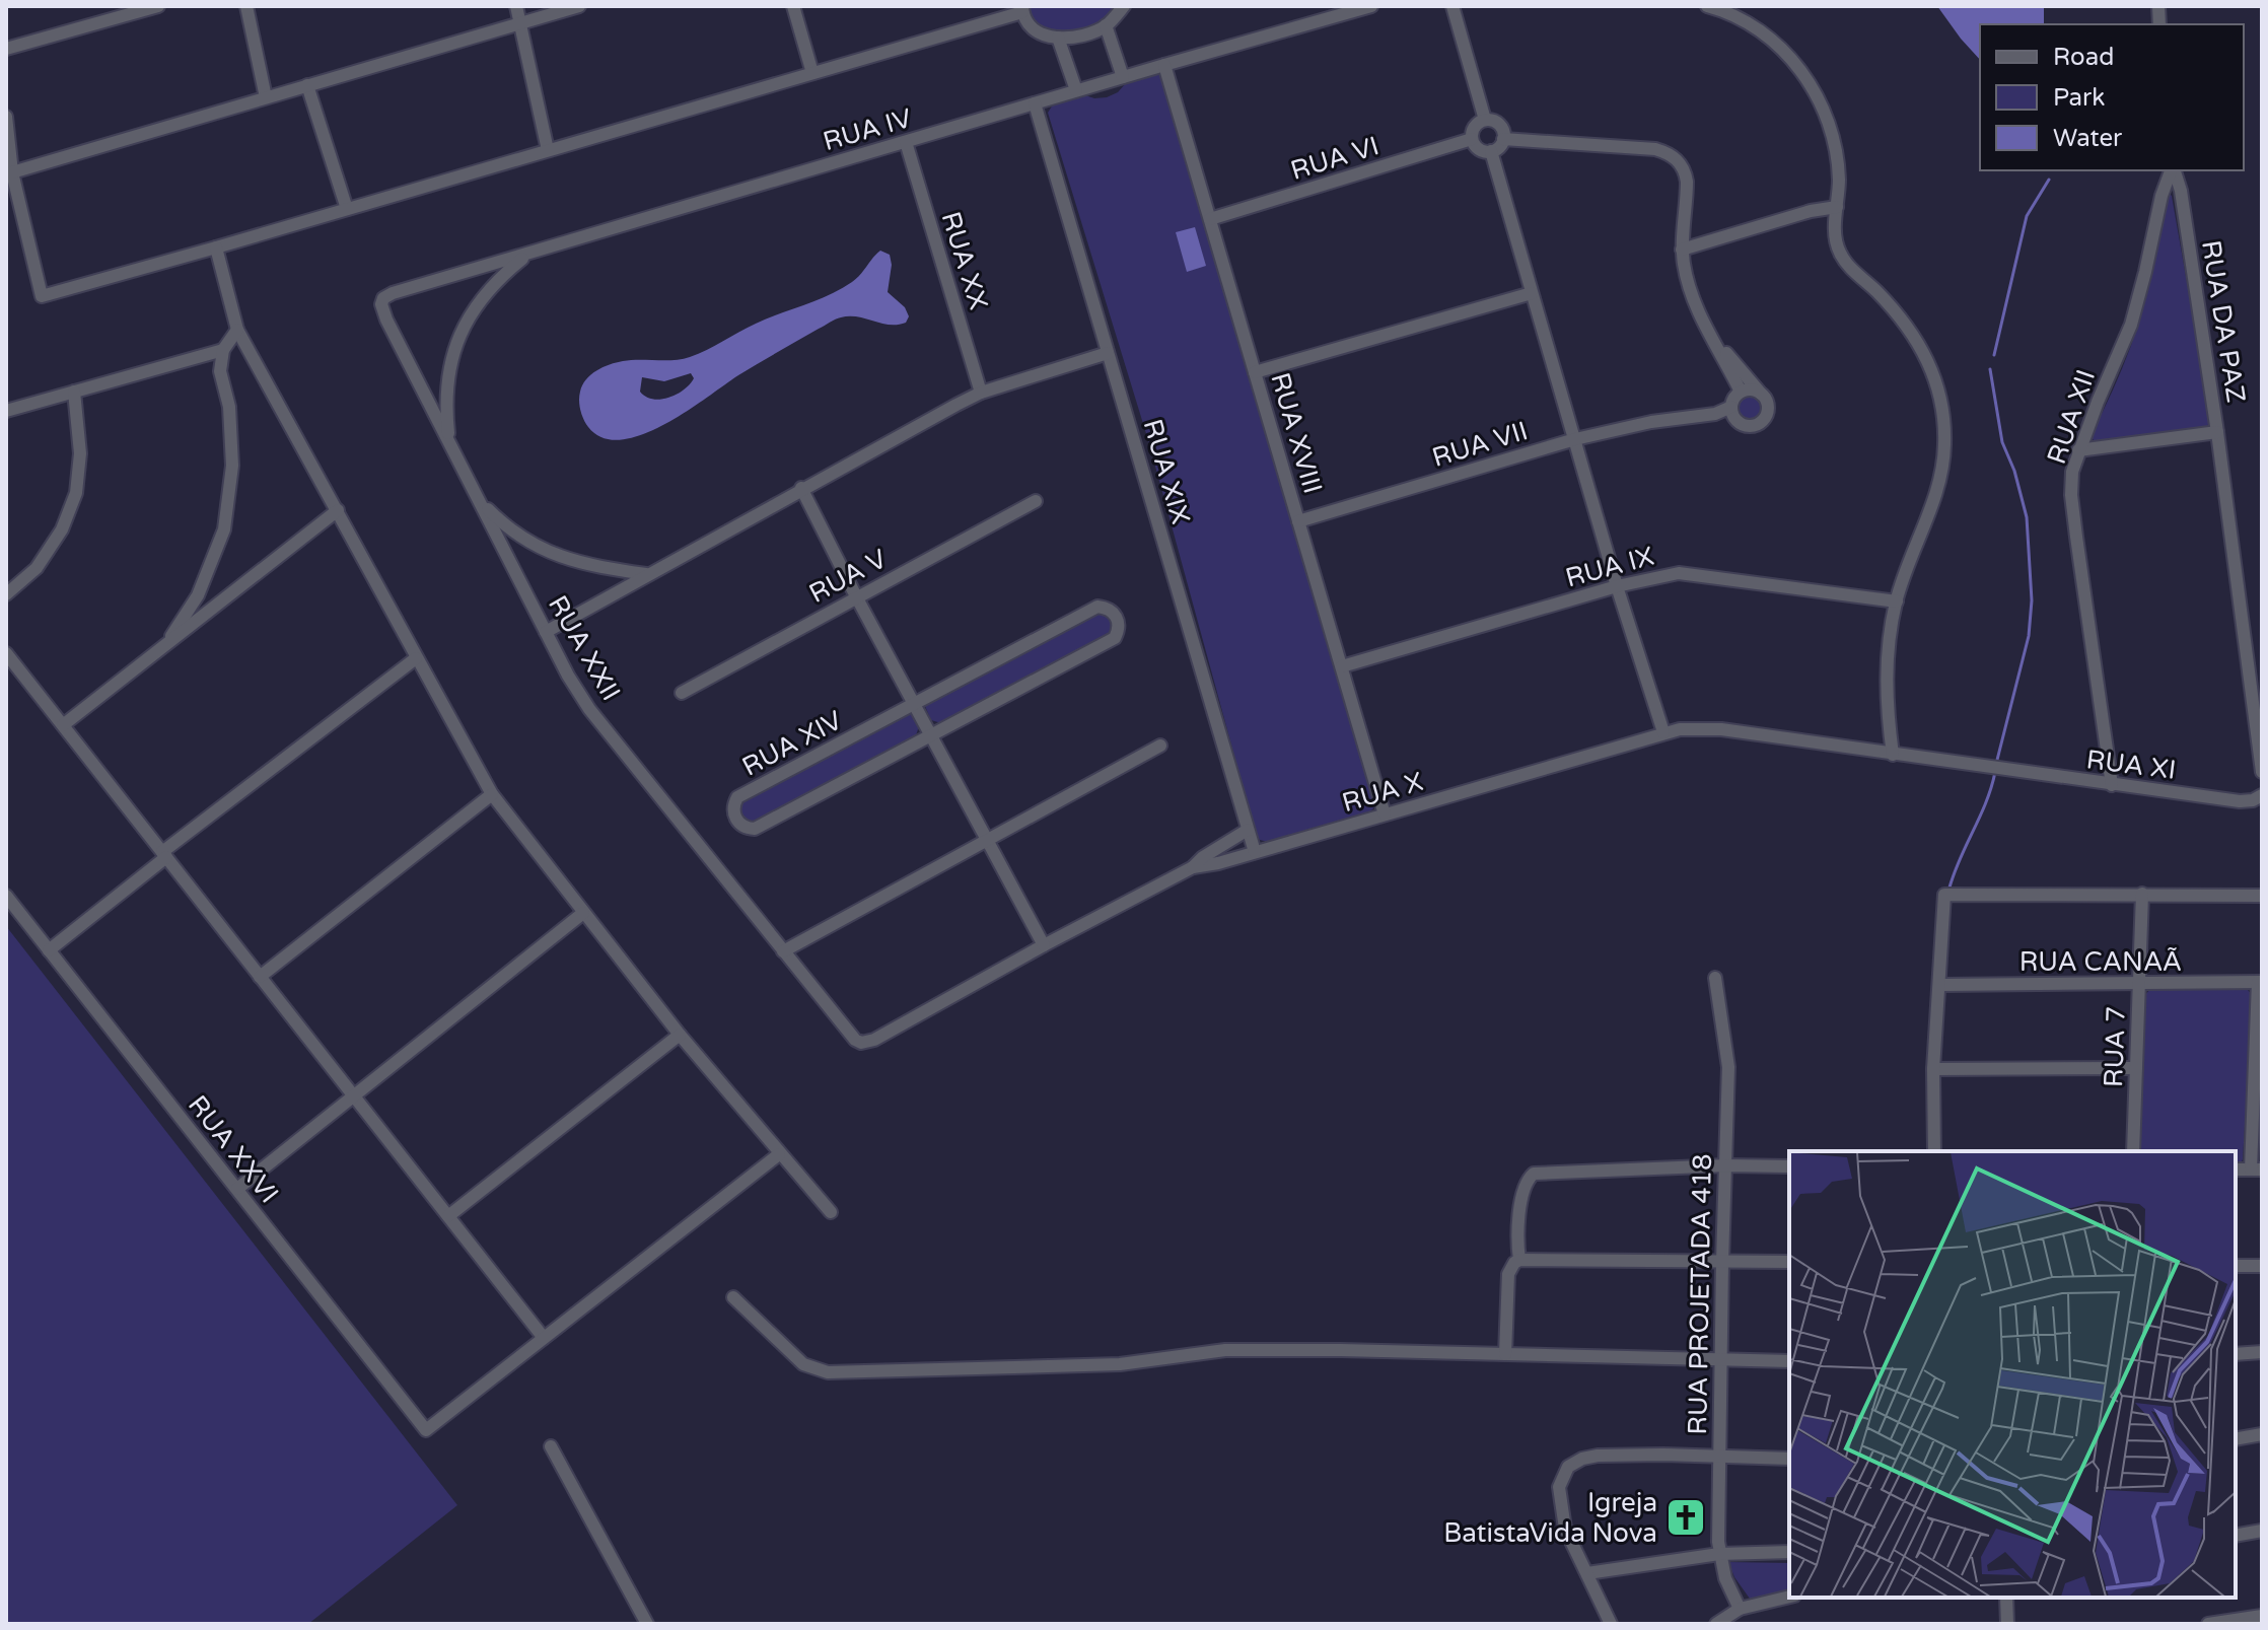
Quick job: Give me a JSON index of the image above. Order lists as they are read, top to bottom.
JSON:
{
  "streets": {
    "street": [
      "RUA IV",
      "RUA VI",
      "RUA XX",
      "RUA DA PAZ",
      "RUA XII",
      "RUA XVIII",
      "RUA VII",
      "RUA XIX",
      "RUA IX",
      "RUA V",
      "RUA XXII",
      "RUA XIV",
      "RUA XI",
      "RUA X",
      "RUA CANAÃ",
      "RUA 7",
      "RUA XXVI",
      "RUA PROJETADA 418"
    ]
  },
  "crossings": [
    ["RUA IV", "RUA XX"],
    ["RUA IV", "RUA XVIII"],
    ["RUA IV", "RUA XIX"],
    ["RUA IV", "RUA XXII"],
    ["RUA VI", "RUA XVIII"],
    ["RUA XII", "RUA XI"],
    ["RUA XVIII", "RUA VII"],
    ["RUA XVIII", "RUA IX"],
    ["RUA XVIII", "RUA X"],
    ["RUA XIX", "RUA X"],
    ["RUA XXII", "RUA X"],
    ["RUA XI", "RUA X"],
    ["RUA CANAÃ", "RUA 7"]
  ],
  "places": {
    "church": ["Igreja BatistaVida Nova"]
  },
  "legend": ["Road", "Park", "Water"]
}
